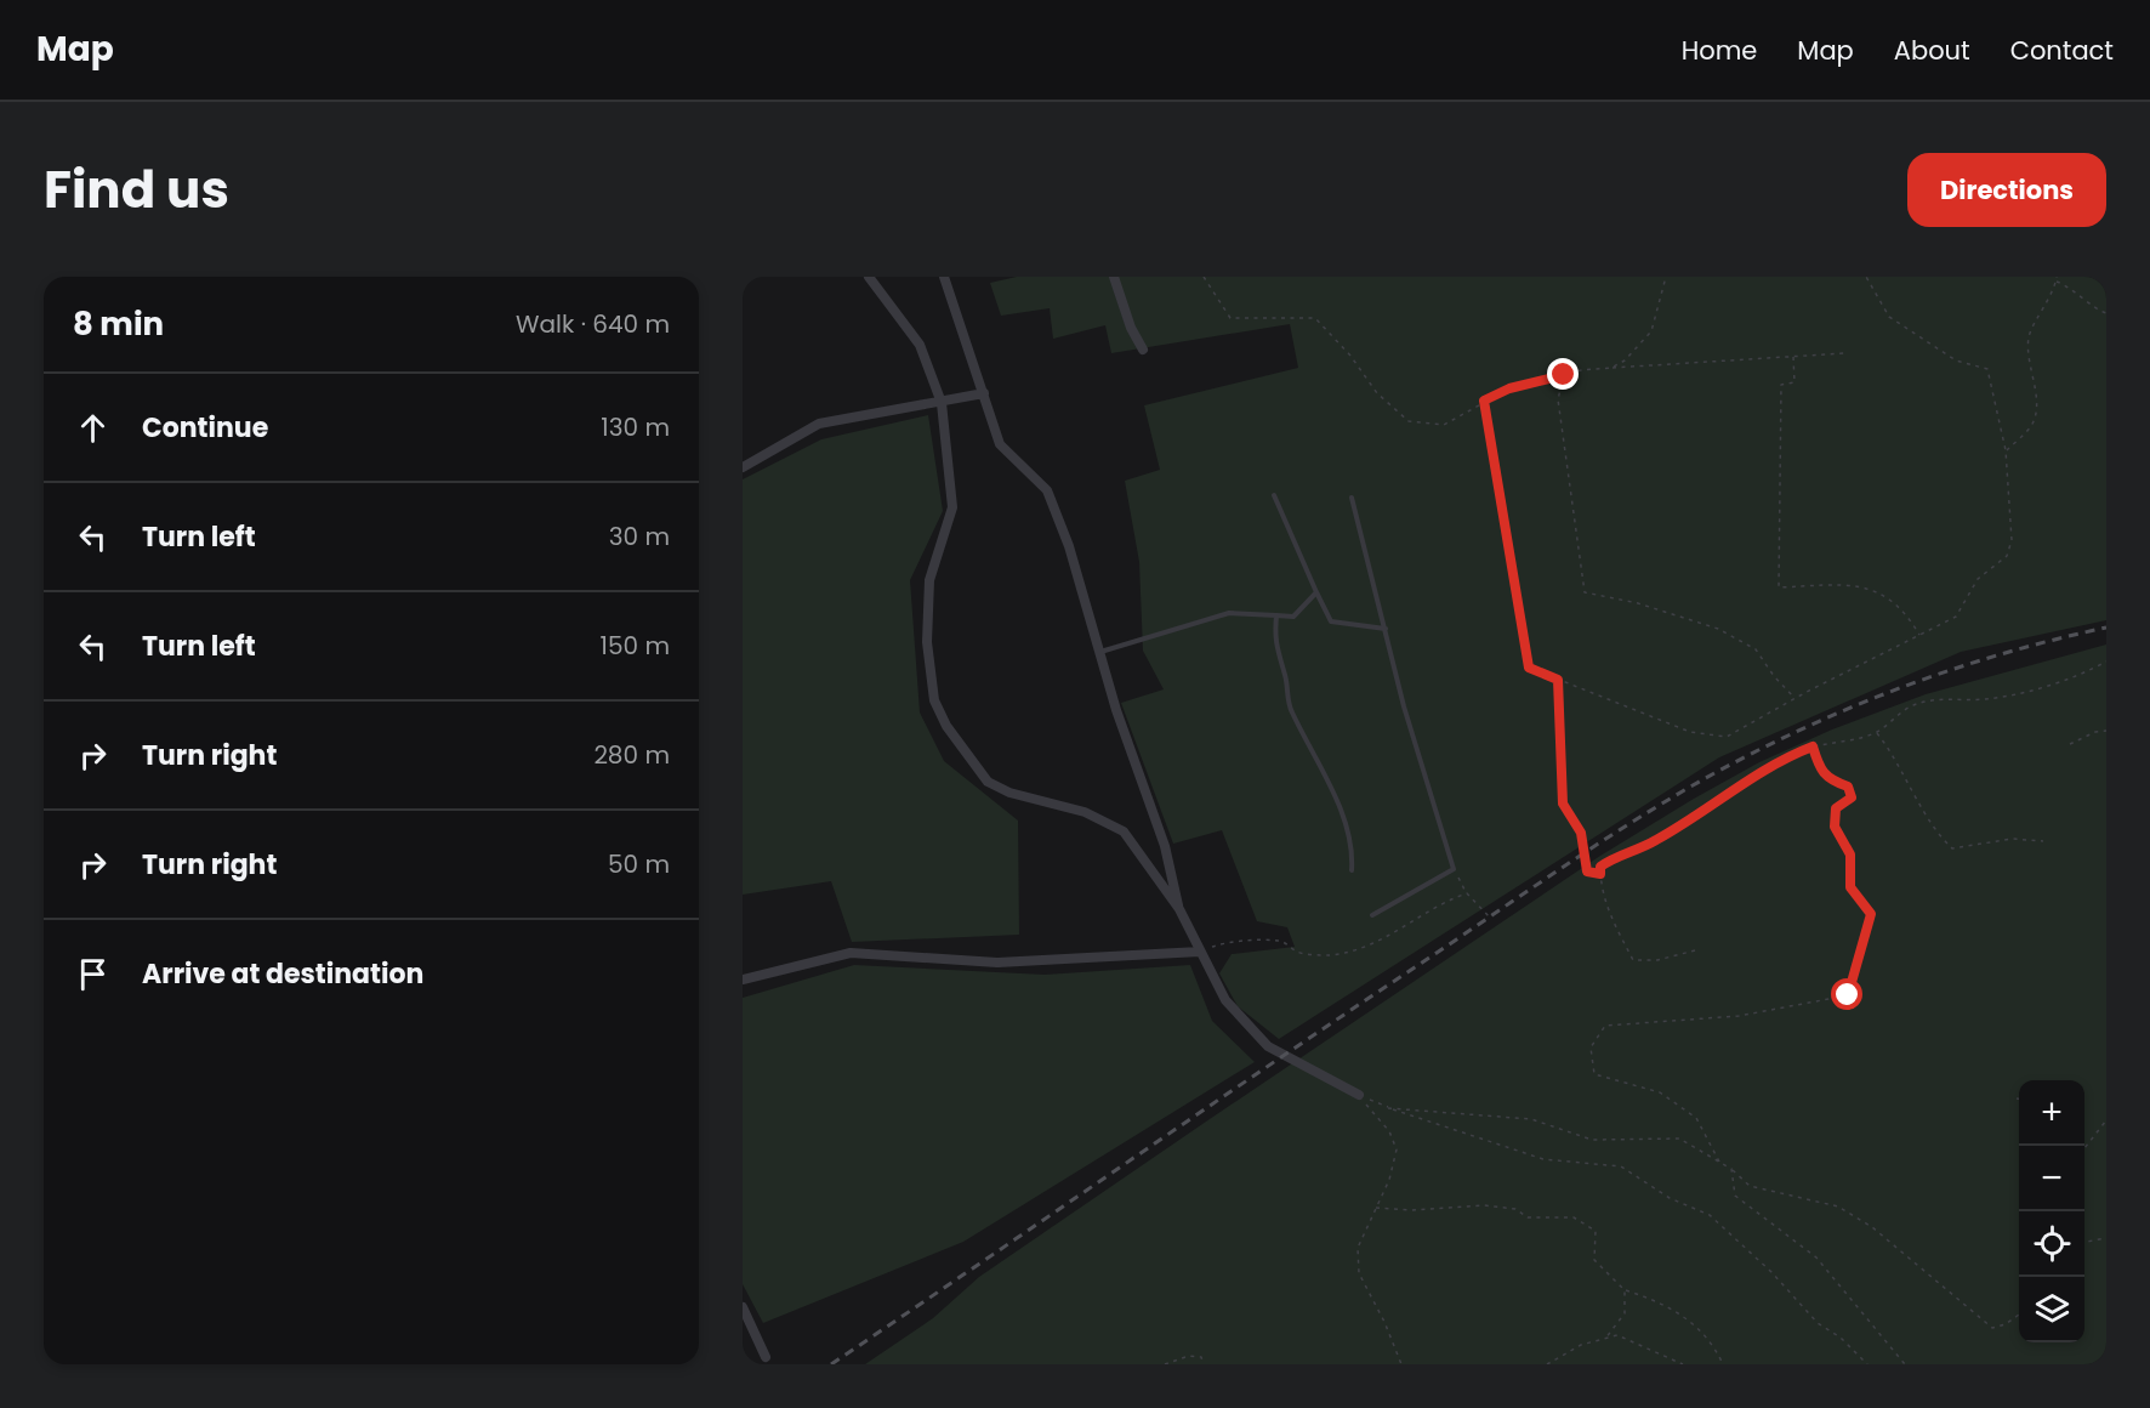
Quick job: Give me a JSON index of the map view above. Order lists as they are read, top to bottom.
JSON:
{
  "page": {
    "header": "Map",
    "nav": [
      "Home",
      "Map",
      "About",
      "Contact"
    ],
    "title": "Find us",
    "buttons": "Directions",
    "heading": ["8 min", "Walk · 640 m"],
    "list": [
      ["Continue", "130 m"],
      ["Turn left", "30 m"],
      ["Turn left", "150 m"],
      ["Turn right", "280 m"],
      ["Turn right", "50 m"],
      "Arrive at destination"
    ],
    "map_buttons": ["+", "−"]
  }
}
